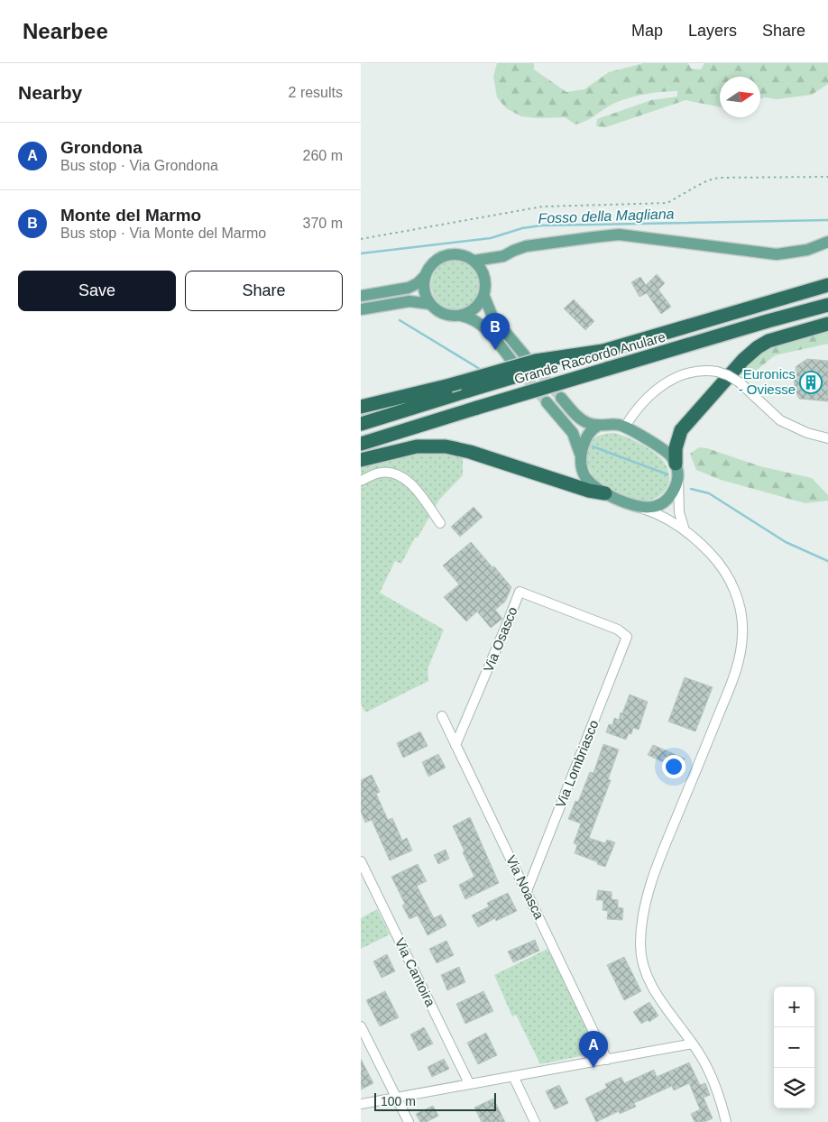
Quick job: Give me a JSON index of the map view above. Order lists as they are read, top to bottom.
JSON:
{
  "streets": {
    "highway": ["Grande Raccordo Anulare"],
    "street": [
      "Via Osasco",
      "Via Lombriasco",
      "Via Noasca",
      "Via Cantoira"
    ]
  },
  "crossings": [
    ["Via Osasco", "Via Lombriasco"],
    ["Via Osasco", "Via Noasca"],
    ["Via Lombriasco", "Via Noasca"]
  ],
  "water": ["Fosso della Magliana"],
  "places": {
    "building": ["Euronics - Oviesse"]
  },
  "scale_bar": "100 m",
  "north": "right",
  "page": {
    "header": "Nearbee",
    "nav": ["Map", "Layers", "Share"],
    "heading": ["Nearby", "2 results"],
    "list": [
      {
        "mark": "A",
        "name": "Grondona",
        "note": "Bus stop · Via Grondona",
        "value": "260 m"
      },
      {
        "mark": "B",
        "name": "Monte del Marmo",
        "note": "Bus stop · Via Monte del Marmo",
        "value": "370 m"
      }
    ],
    "buttons": ["Save", "Share"],
    "pins": ["B", "A"],
    "map_buttons": ["+", "−"],
    "scale": "100 m"
  }
}
